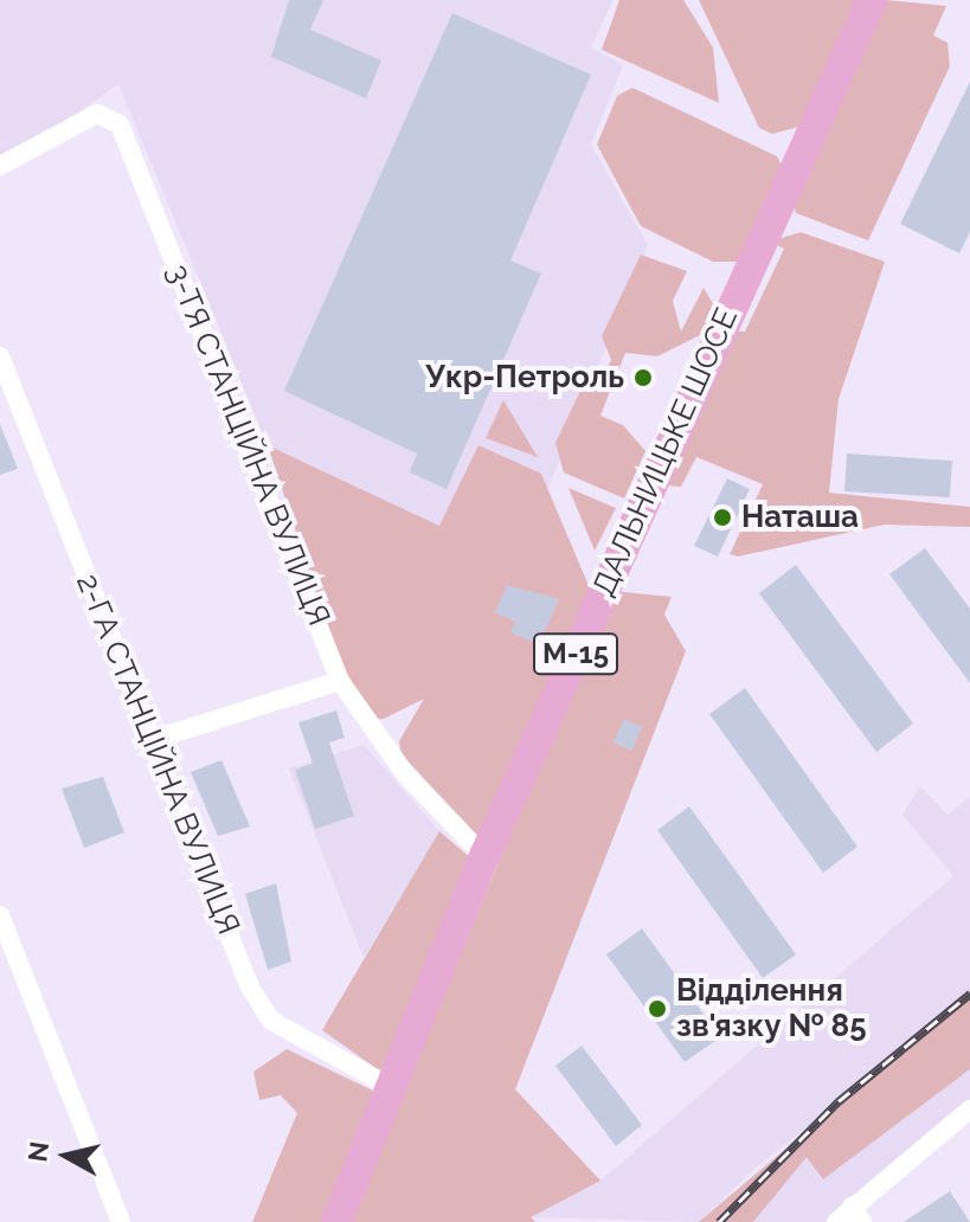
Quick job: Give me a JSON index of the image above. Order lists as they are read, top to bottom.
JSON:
{
  "streets": {
    "main road": ["ДАЛЬНИЦЬКЕ ШОСЕ", "М-15"],
    "street": ["3-ТЯ СТАНЦІЙНА ВУЛИЦЯ", "2-ГА СТАНЦІЙНА ВУЛИЦЯ"]
  },
  "crossings": [
    ["3-ТЯ СТАНЦІЙНА ВУЛИЦЯ", "ДАЛЬНИЦЬКЕ ШОСЕ"],
    ["ДАЛЬНИЦЬКЕ ШОСЕ", "2-ГА СТАНЦІЙНА ВУЛИЦЯ"]
  ],
  "places": ["Укр-Петроль", "Наташа", "Відділення зв'язку № 85"],
  "north": "left"
}
